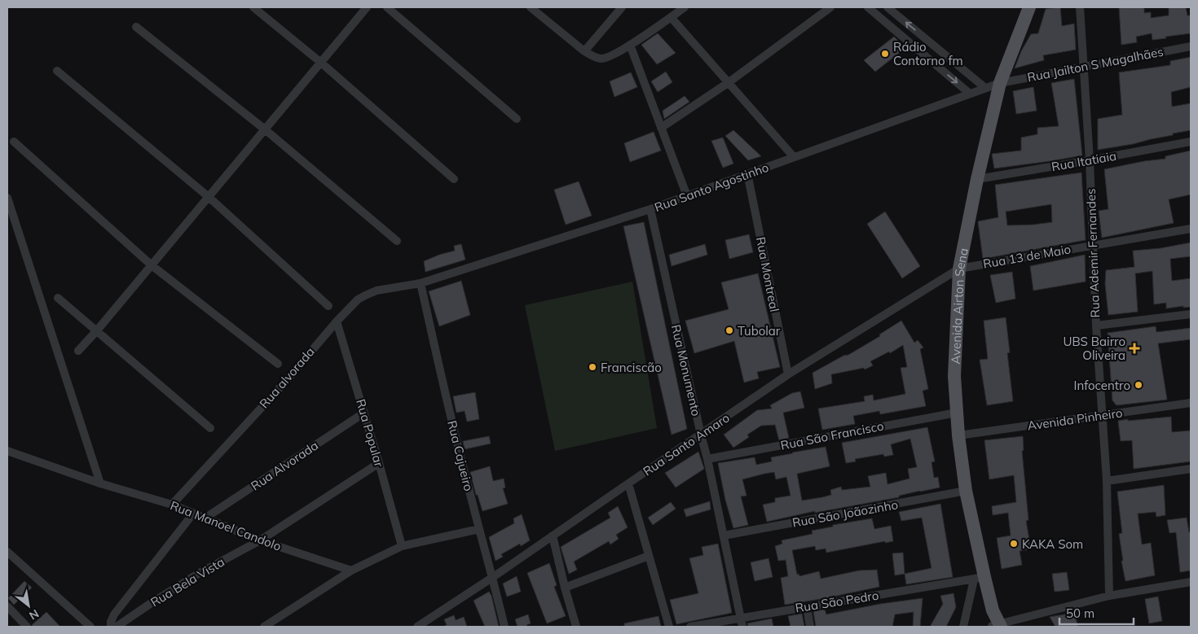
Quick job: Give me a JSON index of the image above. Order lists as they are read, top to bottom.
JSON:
{
  "streets": {
    "main road": ["Avenida Airton Sena"],
    "street": [
      "Rua Jailton S Magalhães",
      "Rua Itatiaia",
      "Rua Santo Agostinho",
      "Rua Ademir Fernandes",
      "Rua 13 de Maio",
      "Rua Montreal",
      "Rua Monumento",
      "Rua alvorada",
      "Avenida Pinheiro",
      "Rua Popular",
      "Rua São Francisco",
      "Rua Santo Amaro",
      "Rua Cajueiro",
      "Rua Alvorada",
      "Rua São Joãozinho",
      "Rua Manoel Candolo",
      "Rua Bela Vista",
      "Rua São Pedro"
    ]
  },
  "crossings": [
    ["Rua Jailton S Magalhães", "Rua Santo Agostinho"],
    ["Rua Jailton S Magalhães", "Rua Ademir Fernandes"],
    ["Rua Jailton S Magalhães", "Avenida Airton Sena"],
    ["Rua Itatiaia", "Rua Ademir Fernandes"],
    ["Rua Itatiaia", "Avenida Airton Sena"],
    ["Rua Santo Agostinho", "Rua Montreal"],
    ["Rua Santo Agostinho", "Avenida Airton Sena"],
    ["Rua Santo Agostinho", "Rua Monumento"],
    ["Rua Santo Agostinho", "Rua alvorada"],
    ["Rua Santo Agostinho", "Rua Cajueiro"],
    ["Rua Ademir Fernandes", "Rua 13 de Maio"],
    ["Rua Ademir Fernandes", "Avenida Pinheiro"],
    ["Rua 13 de Maio", "Avenida Airton Sena"],
    ["Rua 13 de Maio", "Rua Santo Amaro"],
    ["Rua Montreal", "Rua Santo Amaro"],
    ["Avenida Airton Sena", "Avenida Pinheiro"],
    ["Avenida Airton Sena", "Rua São Francisco"],
    ["Avenida Airton Sena", "Rua Santo Amaro"],
    ["Avenida Airton Sena", "Rua São Joãozinho"],
    ["Avenida Airton Sena", "Rua São Pedro"],
    ["Rua Monumento", "Rua São Francisco"],
    ["Rua Monumento", "Rua Santo Amaro"],
    ["Rua Monumento", "Rua São Joãozinho"],
    ["Rua Monumento", "Rua São Pedro"],
    ["Rua alvorada", "Rua Popular"],
    ["Rua alvorada", "Rua Cajueiro"],
    ["Rua alvorada", "Rua Manoel Candolo"],
    ["Rua Popular", "Rua Alvorada"],
    ["Rua Popular", "Rua Bela Vista"],
    ["Rua Santo Amaro", "Rua Cajueiro"],
    ["Rua Alvorada", "Rua Manoel Candolo"],
    ["Rua Manoel Candolo", "Rua Bela Vista"]
  ],
  "places": {
    "other": [
      "Rádio Contorno fm",
      "Tubolar",
      "Franciscão",
      "Infocentro",
      "KAKA Som"
    ],
    "health": ["UBS Bairro Oliveira"]
  },
  "scale_bar": "50 m",
  "north": "bottom right"
}
